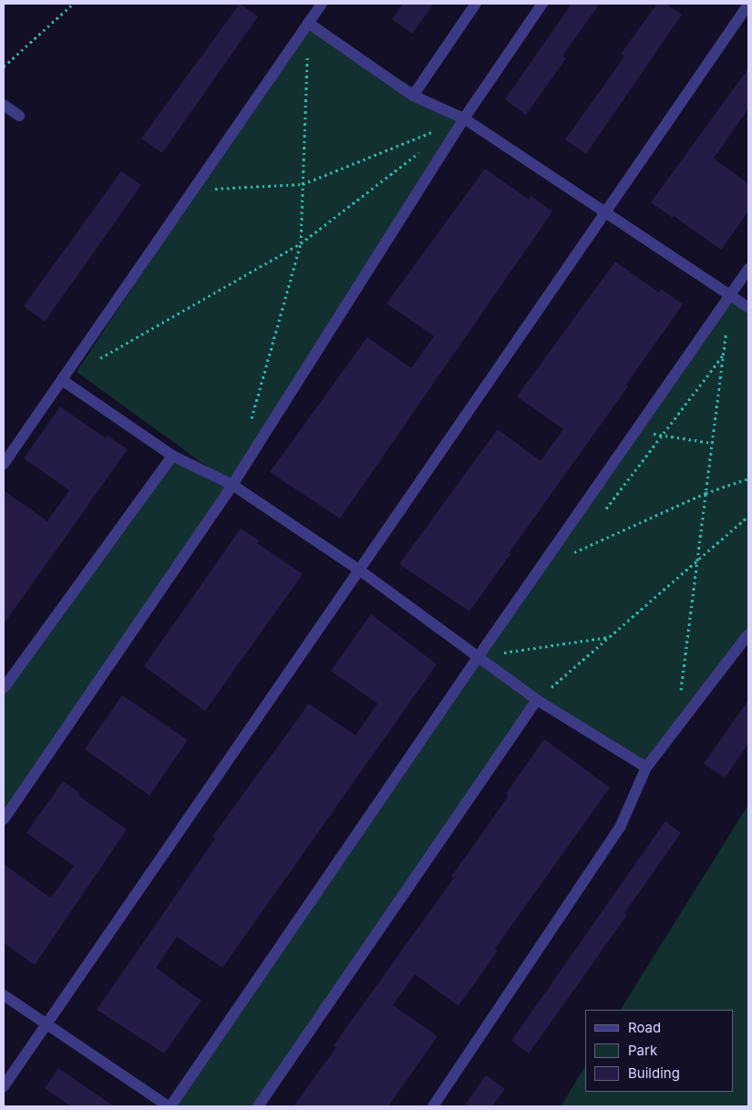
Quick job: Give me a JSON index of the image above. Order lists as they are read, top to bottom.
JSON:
{
  "legend": ["Road", "Park", "Building"]
}
